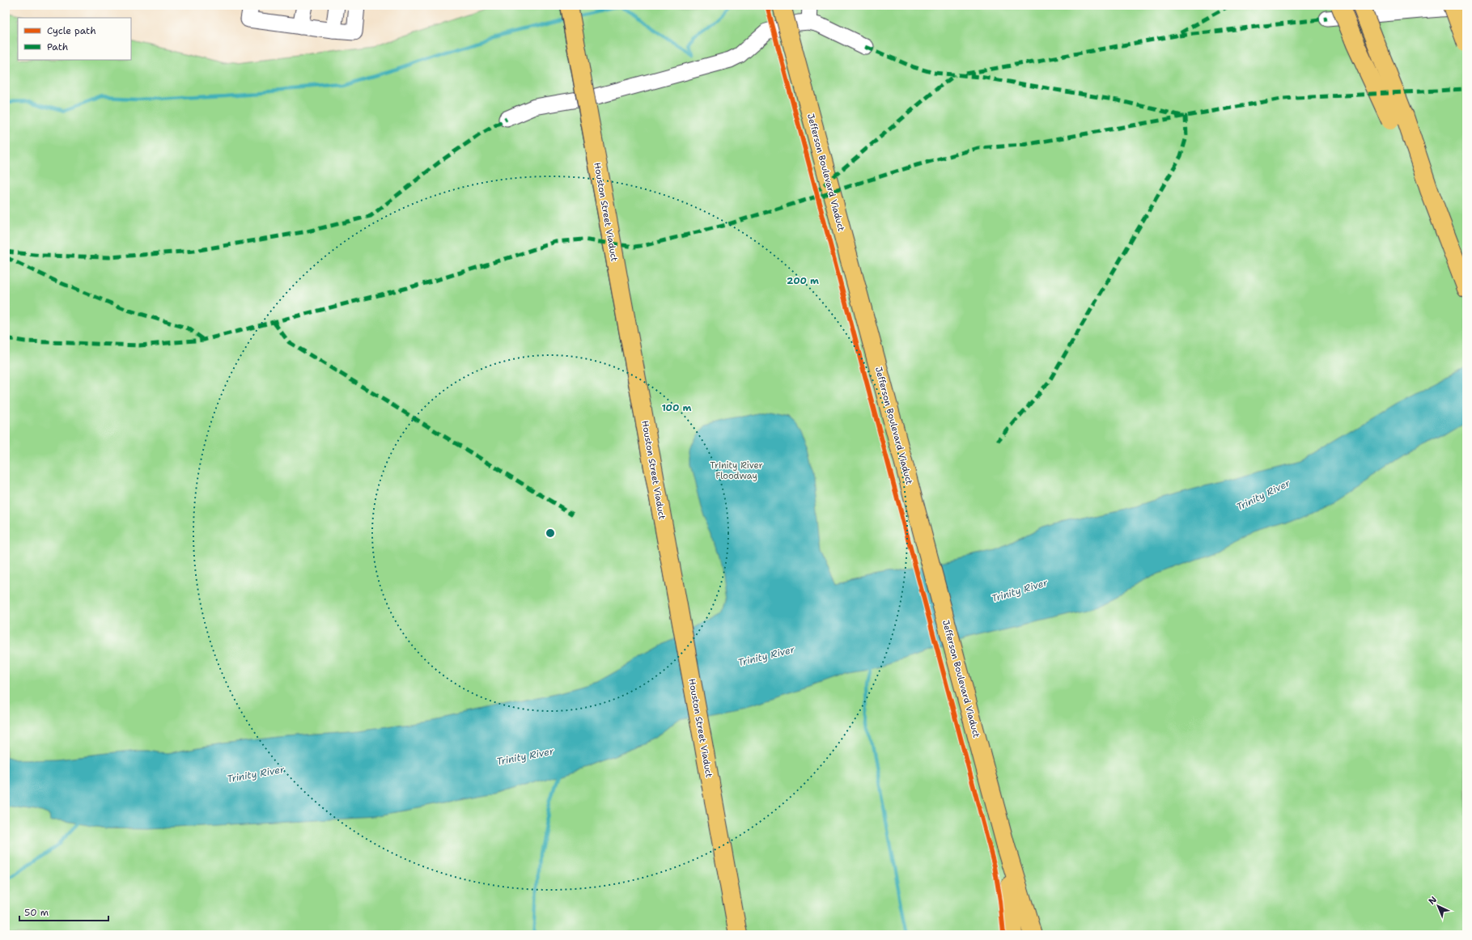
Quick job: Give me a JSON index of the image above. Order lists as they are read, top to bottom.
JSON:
{
  "streets": {
    "main road": ["Jefferson Boulevard Viaduct", "Houston Street Viaduct"]
  },
  "water": ["Trinity River"],
  "parks": ["Trinity River Floodway"],
  "legend": ["Cycle path", "Path"],
  "scale_bar": "50 m",
  "north": "top left",
  "rings": ["200 m", "100 m"]
}
